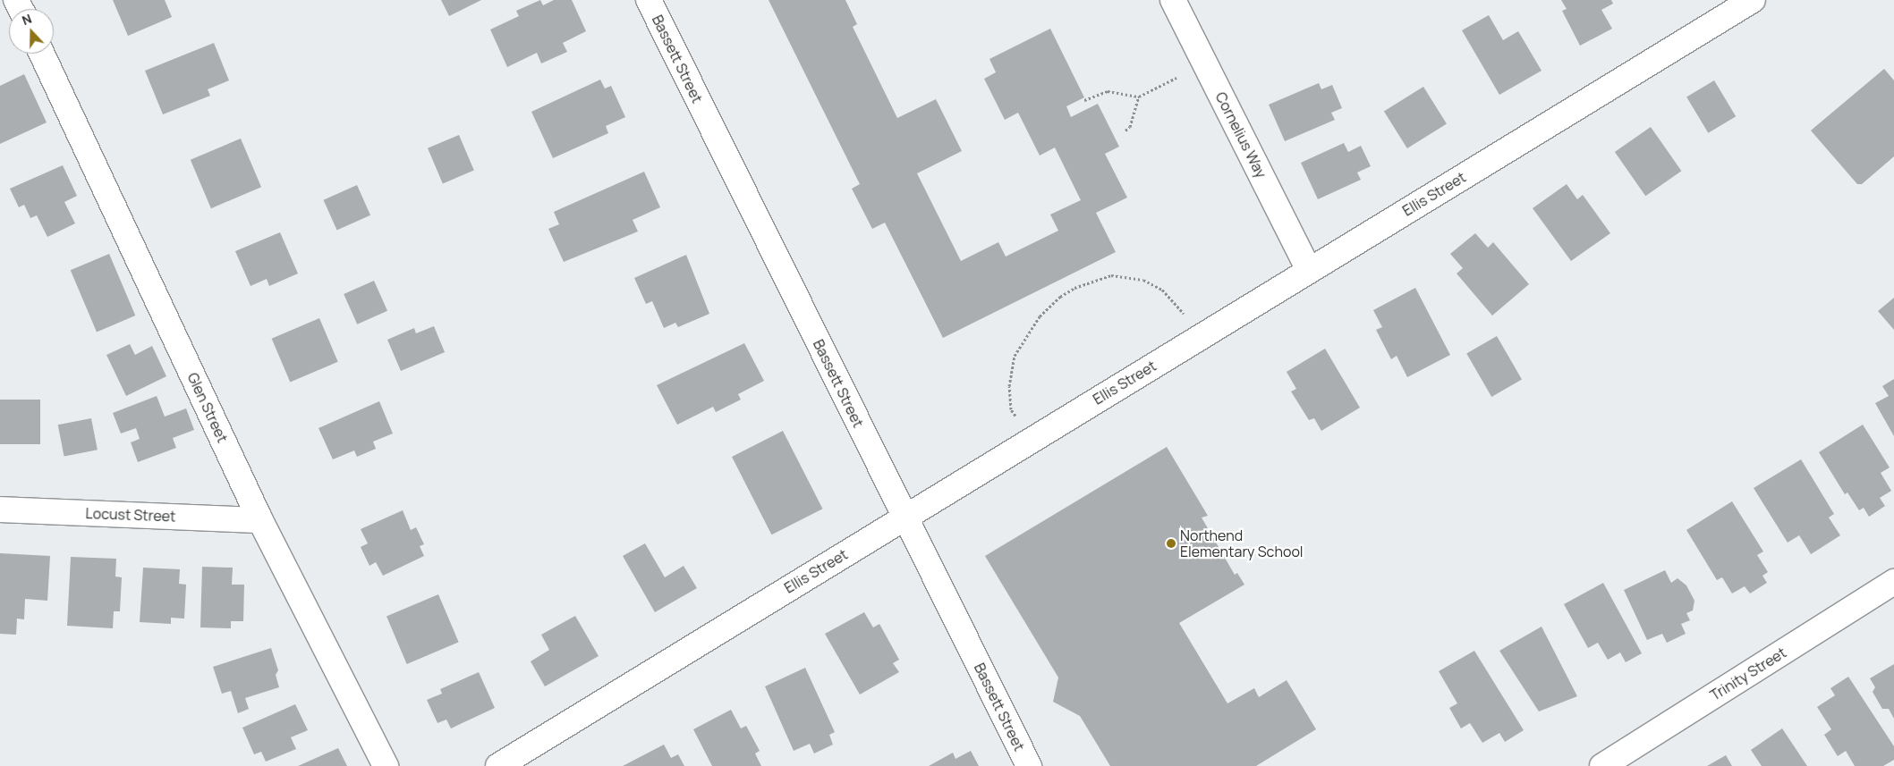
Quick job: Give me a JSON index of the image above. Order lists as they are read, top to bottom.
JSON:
{
  "streets": {
    "street": [
      "Bassett Street",
      "Cornelius Way",
      "Ellis Street",
      "Glen Street",
      "Locust Street",
      "Trinity Street"
    ]
  },
  "crossings": [
    ["Bassett Street", "Ellis Street"],
    ["Cornelius Way", "Ellis Street"],
    ["Glen Street", "Locust Street"]
  ],
  "places": ["Northend Elementary School"],
  "north": "top"
}
